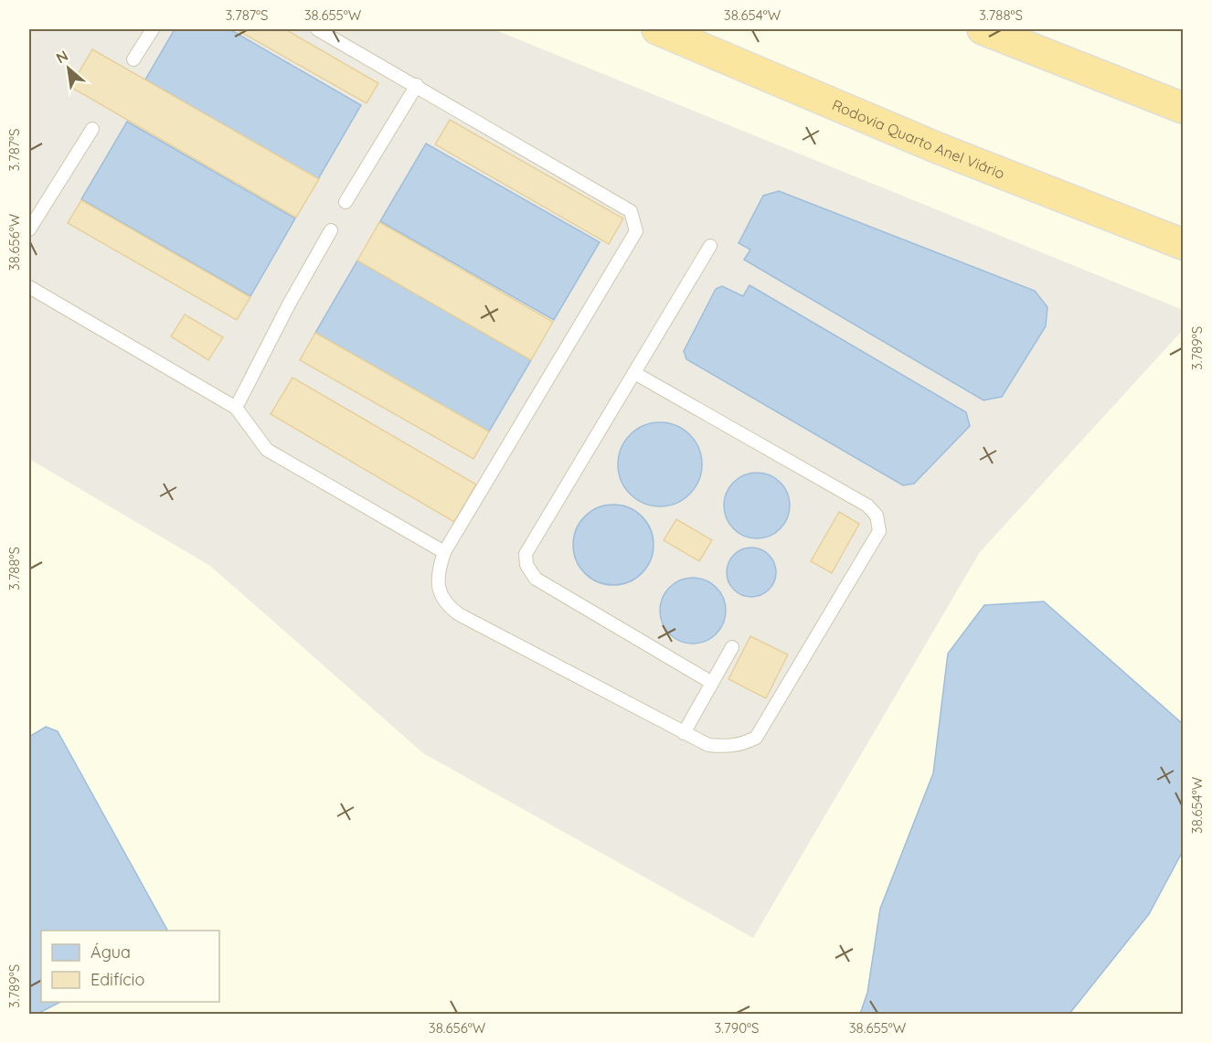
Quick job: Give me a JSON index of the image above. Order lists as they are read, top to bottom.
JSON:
{
  "streets": {
    "highway": ["Rodovia Quarto Anel Viário"]
  },
  "legend": ["Água", "Edifício"],
  "north": "top left",
  "coordinates": [
    "3.787°S",
    "38.655°W",
    "38.654°W",
    "3.788°S",
    "38.656°W",
    "3.789°S",
    "3.790°S"
  ]
}
